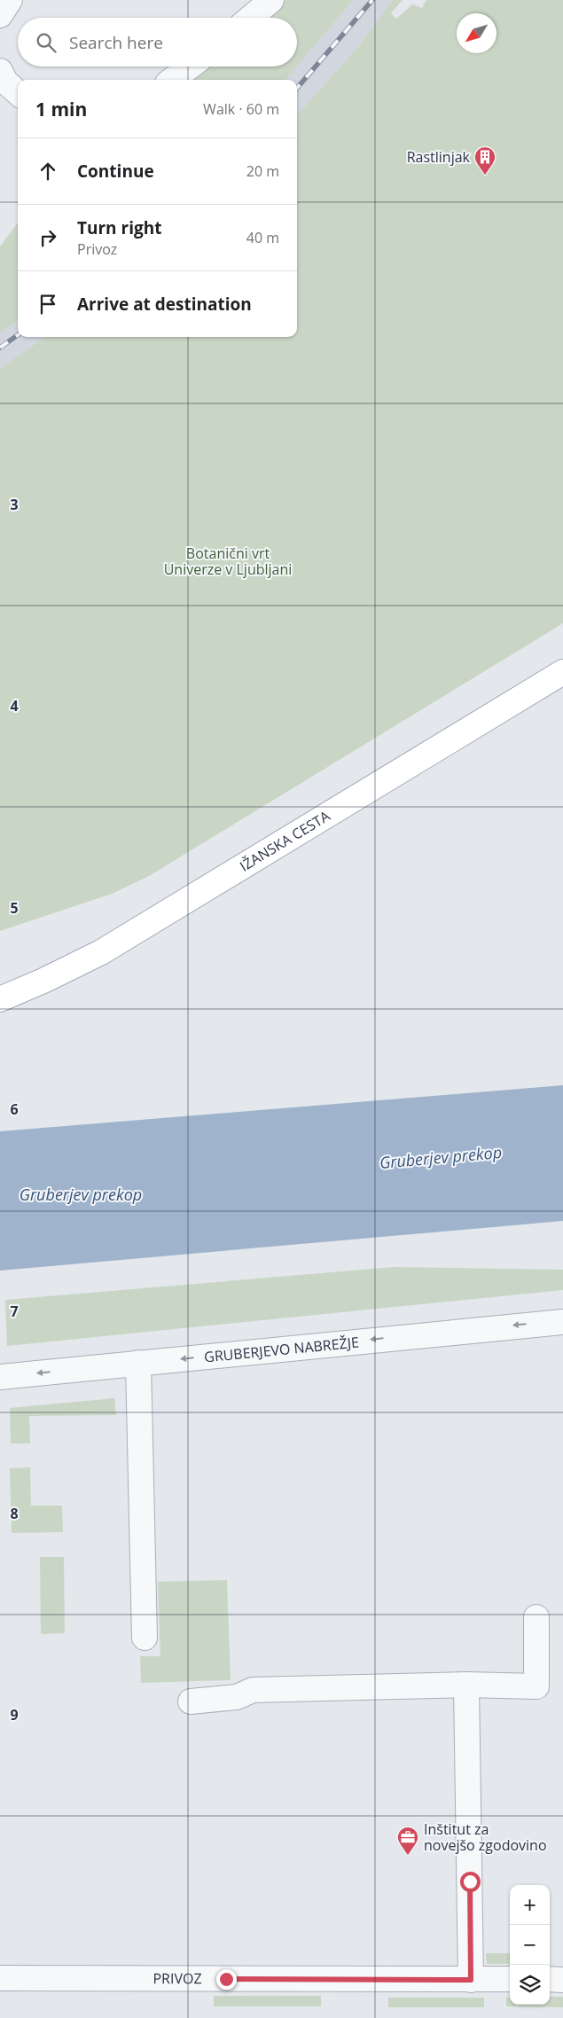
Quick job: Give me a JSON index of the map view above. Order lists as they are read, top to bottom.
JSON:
{
  "streets": {
    "main road": ["IŽANSKA CESTA"],
    "street": ["GRUBERJEVO NABREŽJE", "PRIVOZ"]
  },
  "one_way": ["GRUBERJEVO NABREŽJE"],
  "water": ["Gruberjev prekop"],
  "parks": ["Botanični vrt Univerze v Ljubljani"],
  "places": {
    "building": ["Rastlinjak"],
    "office": ["Inštitut za novejšo zgodovino"]
  },
  "north": "bottom left",
  "page": {
    "search": "Search here",
    "heading": ["1 min", "Walk · 60 m"],
    "list": [
      ["Continue", "20 m"],
      ["Turn right", "Privoz", "40 m"],
      "Arrive at destination"
    ],
    "map_buttons": ["+", "−"]
  },
  "grid": {
    "rows": [
      "3",
      "4",
      "5",
      "6",
      "7",
      "8",
      "9"
    ]
  }
}
